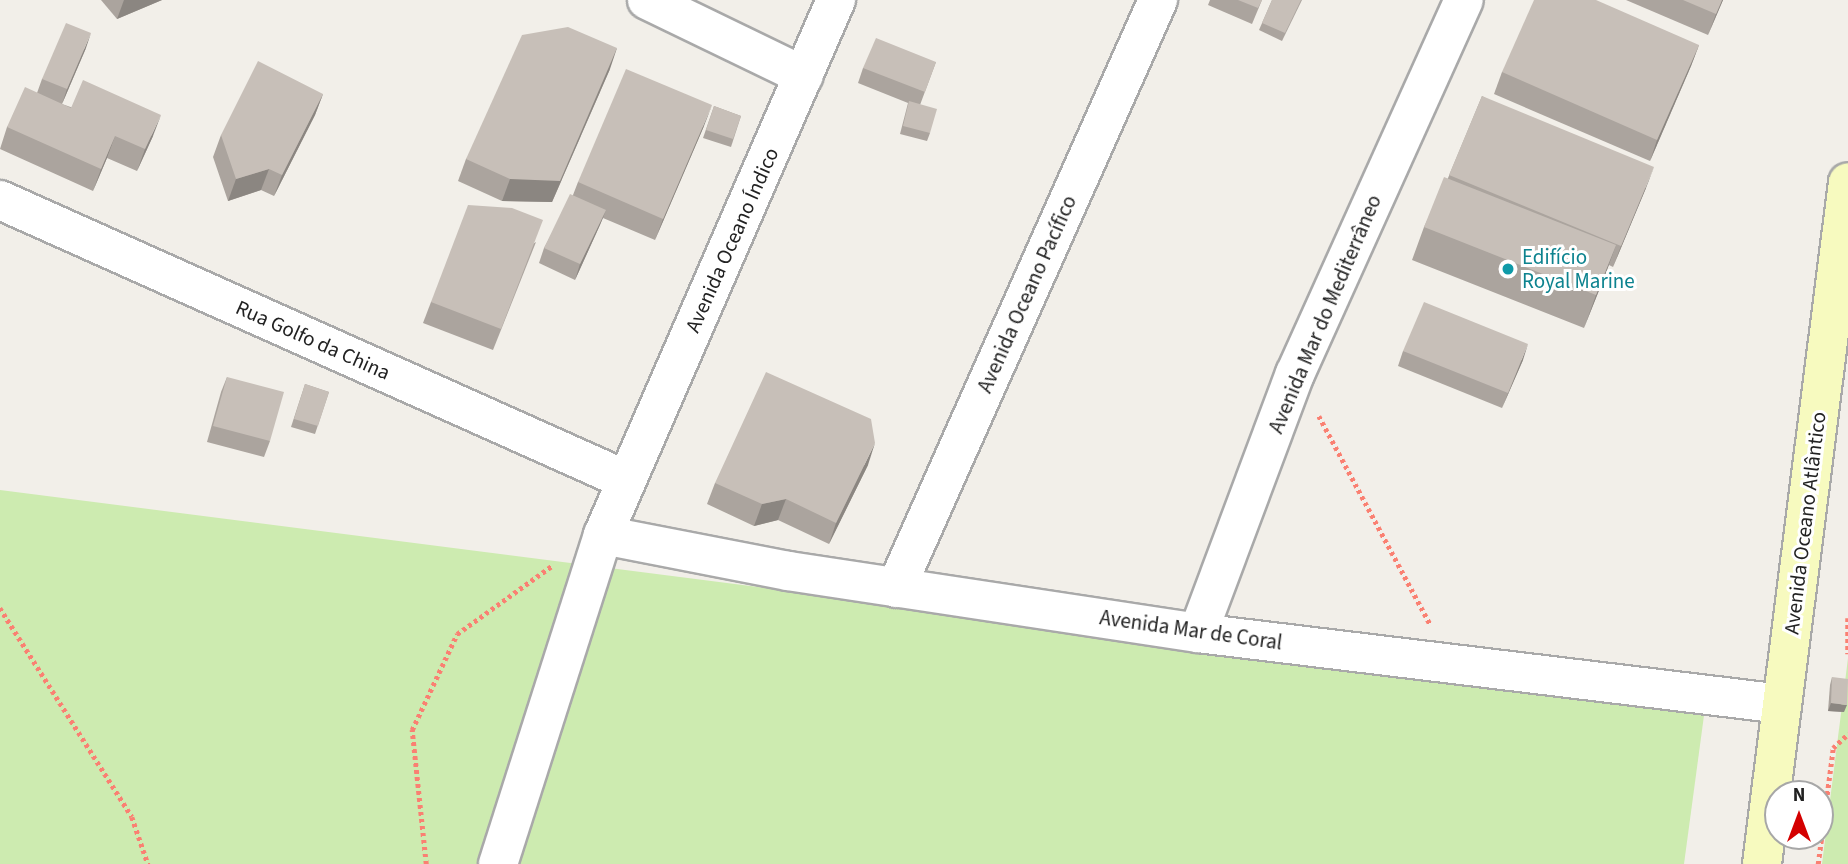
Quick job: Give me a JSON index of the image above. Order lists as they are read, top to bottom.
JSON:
{
  "streets": {
    "main road": ["Avenida Oceano Atlântico"],
    "street": [
      "Avenida Oceano Índico",
      "Avenida Oceano Pacífico",
      "Avenida Mar do Mediterrâneo",
      "Rua Golfo da China",
      "Avenida Mar de Coral"
    ]
  },
  "crossings": [
    ["Avenida Oceano Índico", "Rua Golfo da China"],
    ["Avenida Oceano Índico", "Avenida Mar de Coral"],
    ["Avenida Oceano Pacífico", "Avenida Mar de Coral"],
    ["Avenida Mar do Mediterrâneo", "Avenida Mar de Coral"],
    ["Avenida Oceano Atlântico", "Avenida Mar de Coral"]
  ],
  "places": ["Edifício Royal Marine"],
  "north": "top"
}
